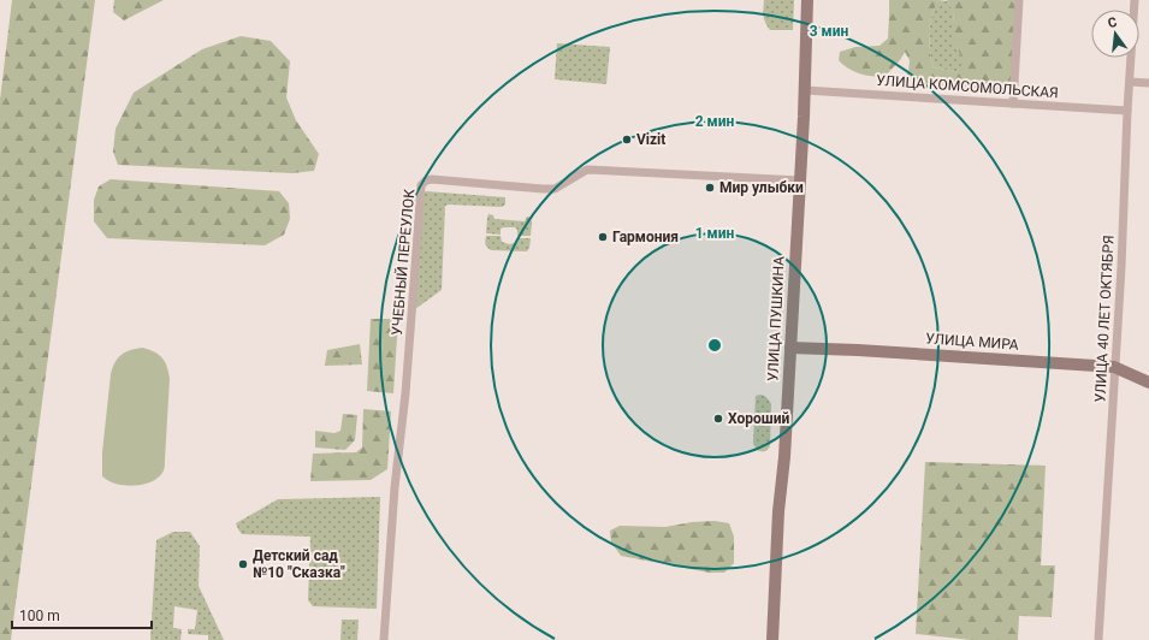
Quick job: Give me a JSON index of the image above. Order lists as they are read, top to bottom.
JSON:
{
  "streets": {
    "main road": ["УЛИЦА ПУШКИНА", "УЛИЦА МИРА"],
    "street": ["УЛИЦА КОМСОМОЛЬСКАЯ", "УЧЕБНЫЙ ПЕРЕУЛОК", "УЛИЦА 40 ЛЕТ ОКТЯБРЯ"]
  },
  "crossings": [
    ["УЛИЦА КОМСОМОЛЬСКАЯ", "УЛИЦА ПУШКИНА"],
    ["УЛИЦА КОМСОМОЛЬСКАЯ", "УЛИЦА 40 ЛЕТ ОКТЯБРЯ"],
    ["УЧЕБНЫЙ ПЕРЕУЛОК", "УЛИЦА ПУШКИНА"],
    ["УЛИЦА ПУШКИНА", "УЛИЦА МИРА"],
    ["УЛИЦА 40 ЛЕТ ОКТЯБРЯ", "УЛИЦА МИРА"]
  ],
  "places": [
    "Vizit",
    "Мир улыбки",
    "Гармония",
    "Хороший",
    "Детский сад №10 \"Сказка\""
  ],
  "scale_bar": "100 m",
  "north": "top",
  "rings": ["3 мин", "2 мин", "1 мин"]
}
